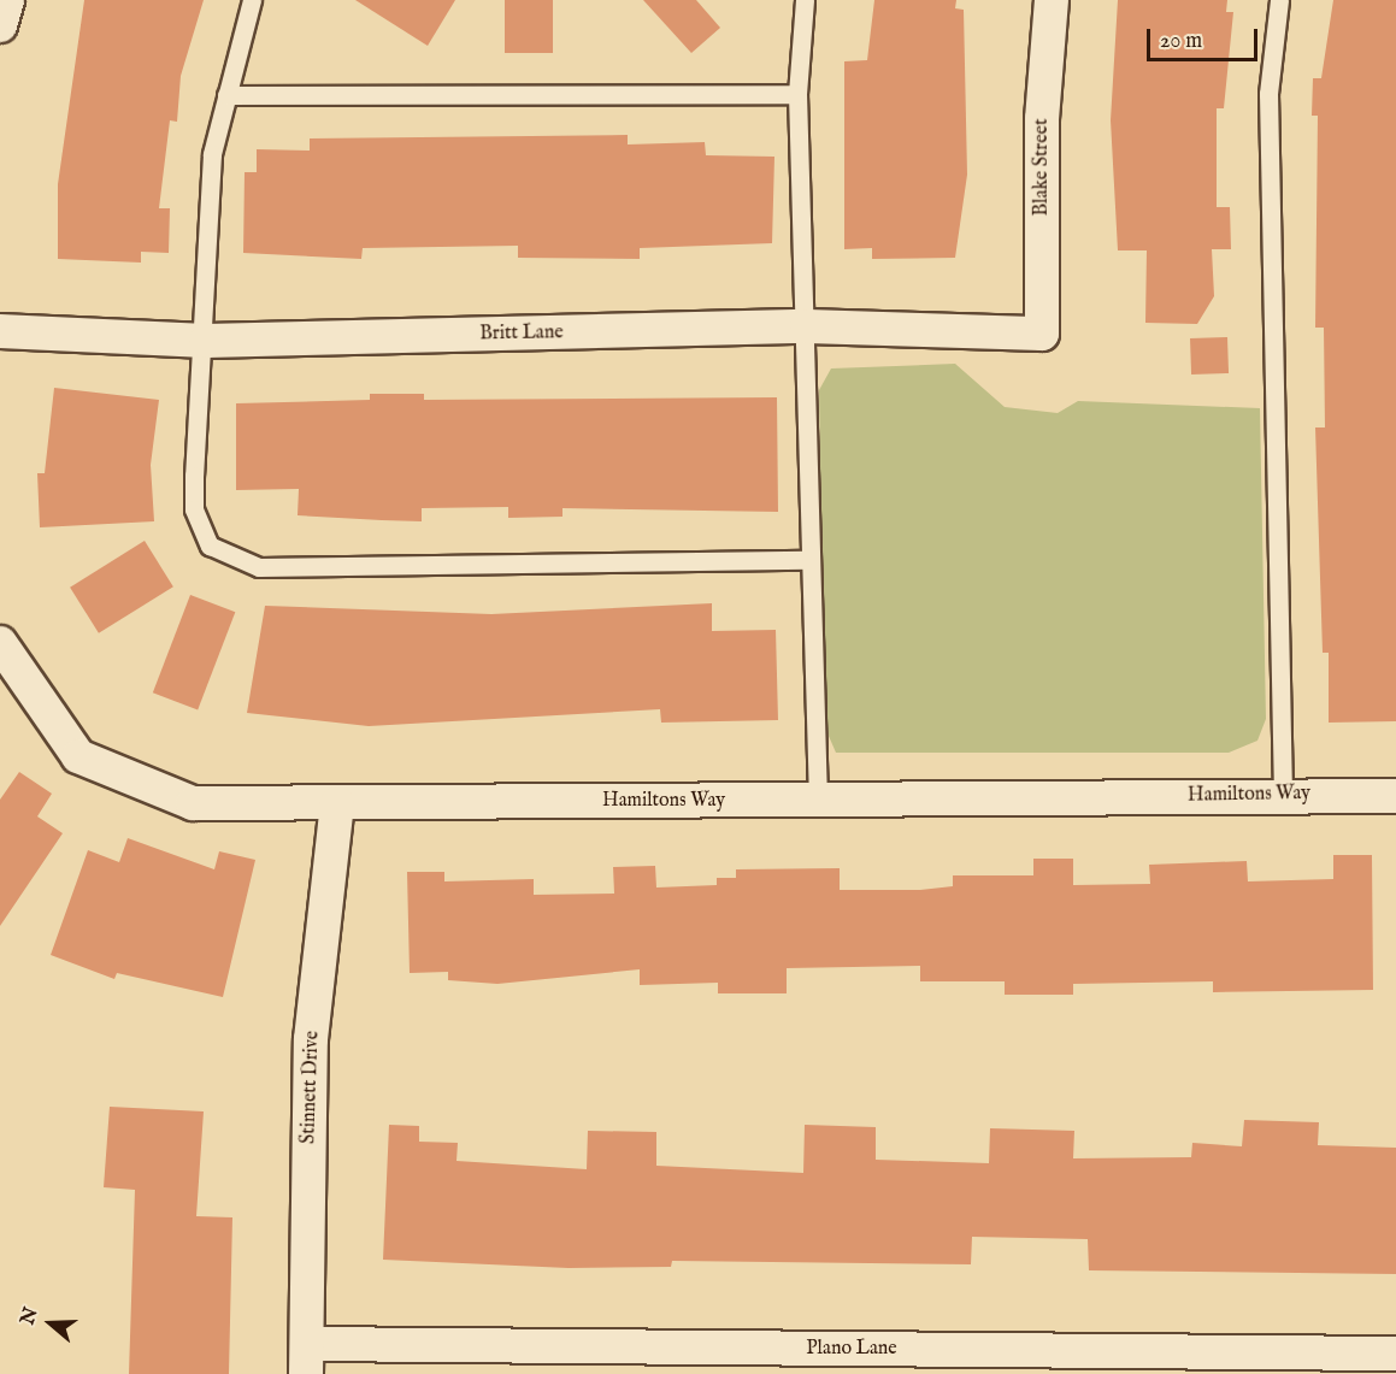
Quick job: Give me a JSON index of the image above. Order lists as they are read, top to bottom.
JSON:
{
  "streets": {
    "street": [
      "Blake Street",
      "Britt Lane",
      "Hamiltons Way",
      "Stinnett Drive",
      "Plano Lane"
    ]
  },
  "crossings": [
    ["Blake Street", "Britt Lane"],
    ["Hamiltons Way", "Stinnett Drive"],
    ["Stinnett Drive", "Plano Lane"]
  ],
  "scale_bar": "20 m",
  "north": "left"
}
